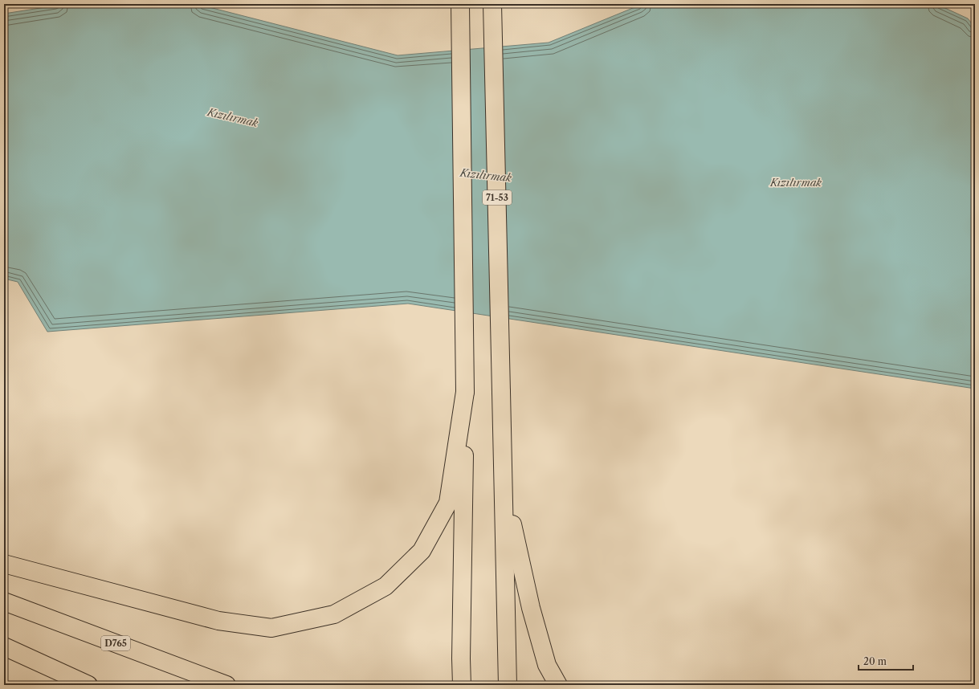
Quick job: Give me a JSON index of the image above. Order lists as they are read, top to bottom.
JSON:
{
  "streets": {
    "main road": ["71-53", "D765"]
  },
  "water": ["Kızılırmak"],
  "scale_bar": "20 m"
}
